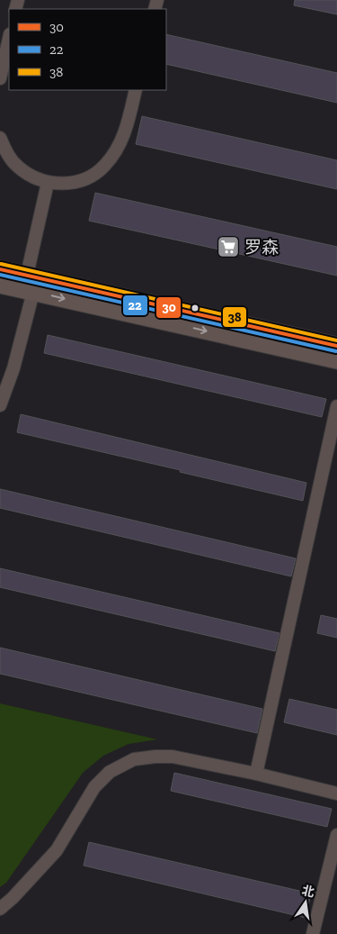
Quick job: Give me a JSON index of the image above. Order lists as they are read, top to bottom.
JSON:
{
  "places": {
    "supermarket": ["罗森"]
  },
  "lines": ["transit line 38", "transit line 30", "transit line 22"],
  "legend": ["30", "22", "38"],
  "north": "top"
}
